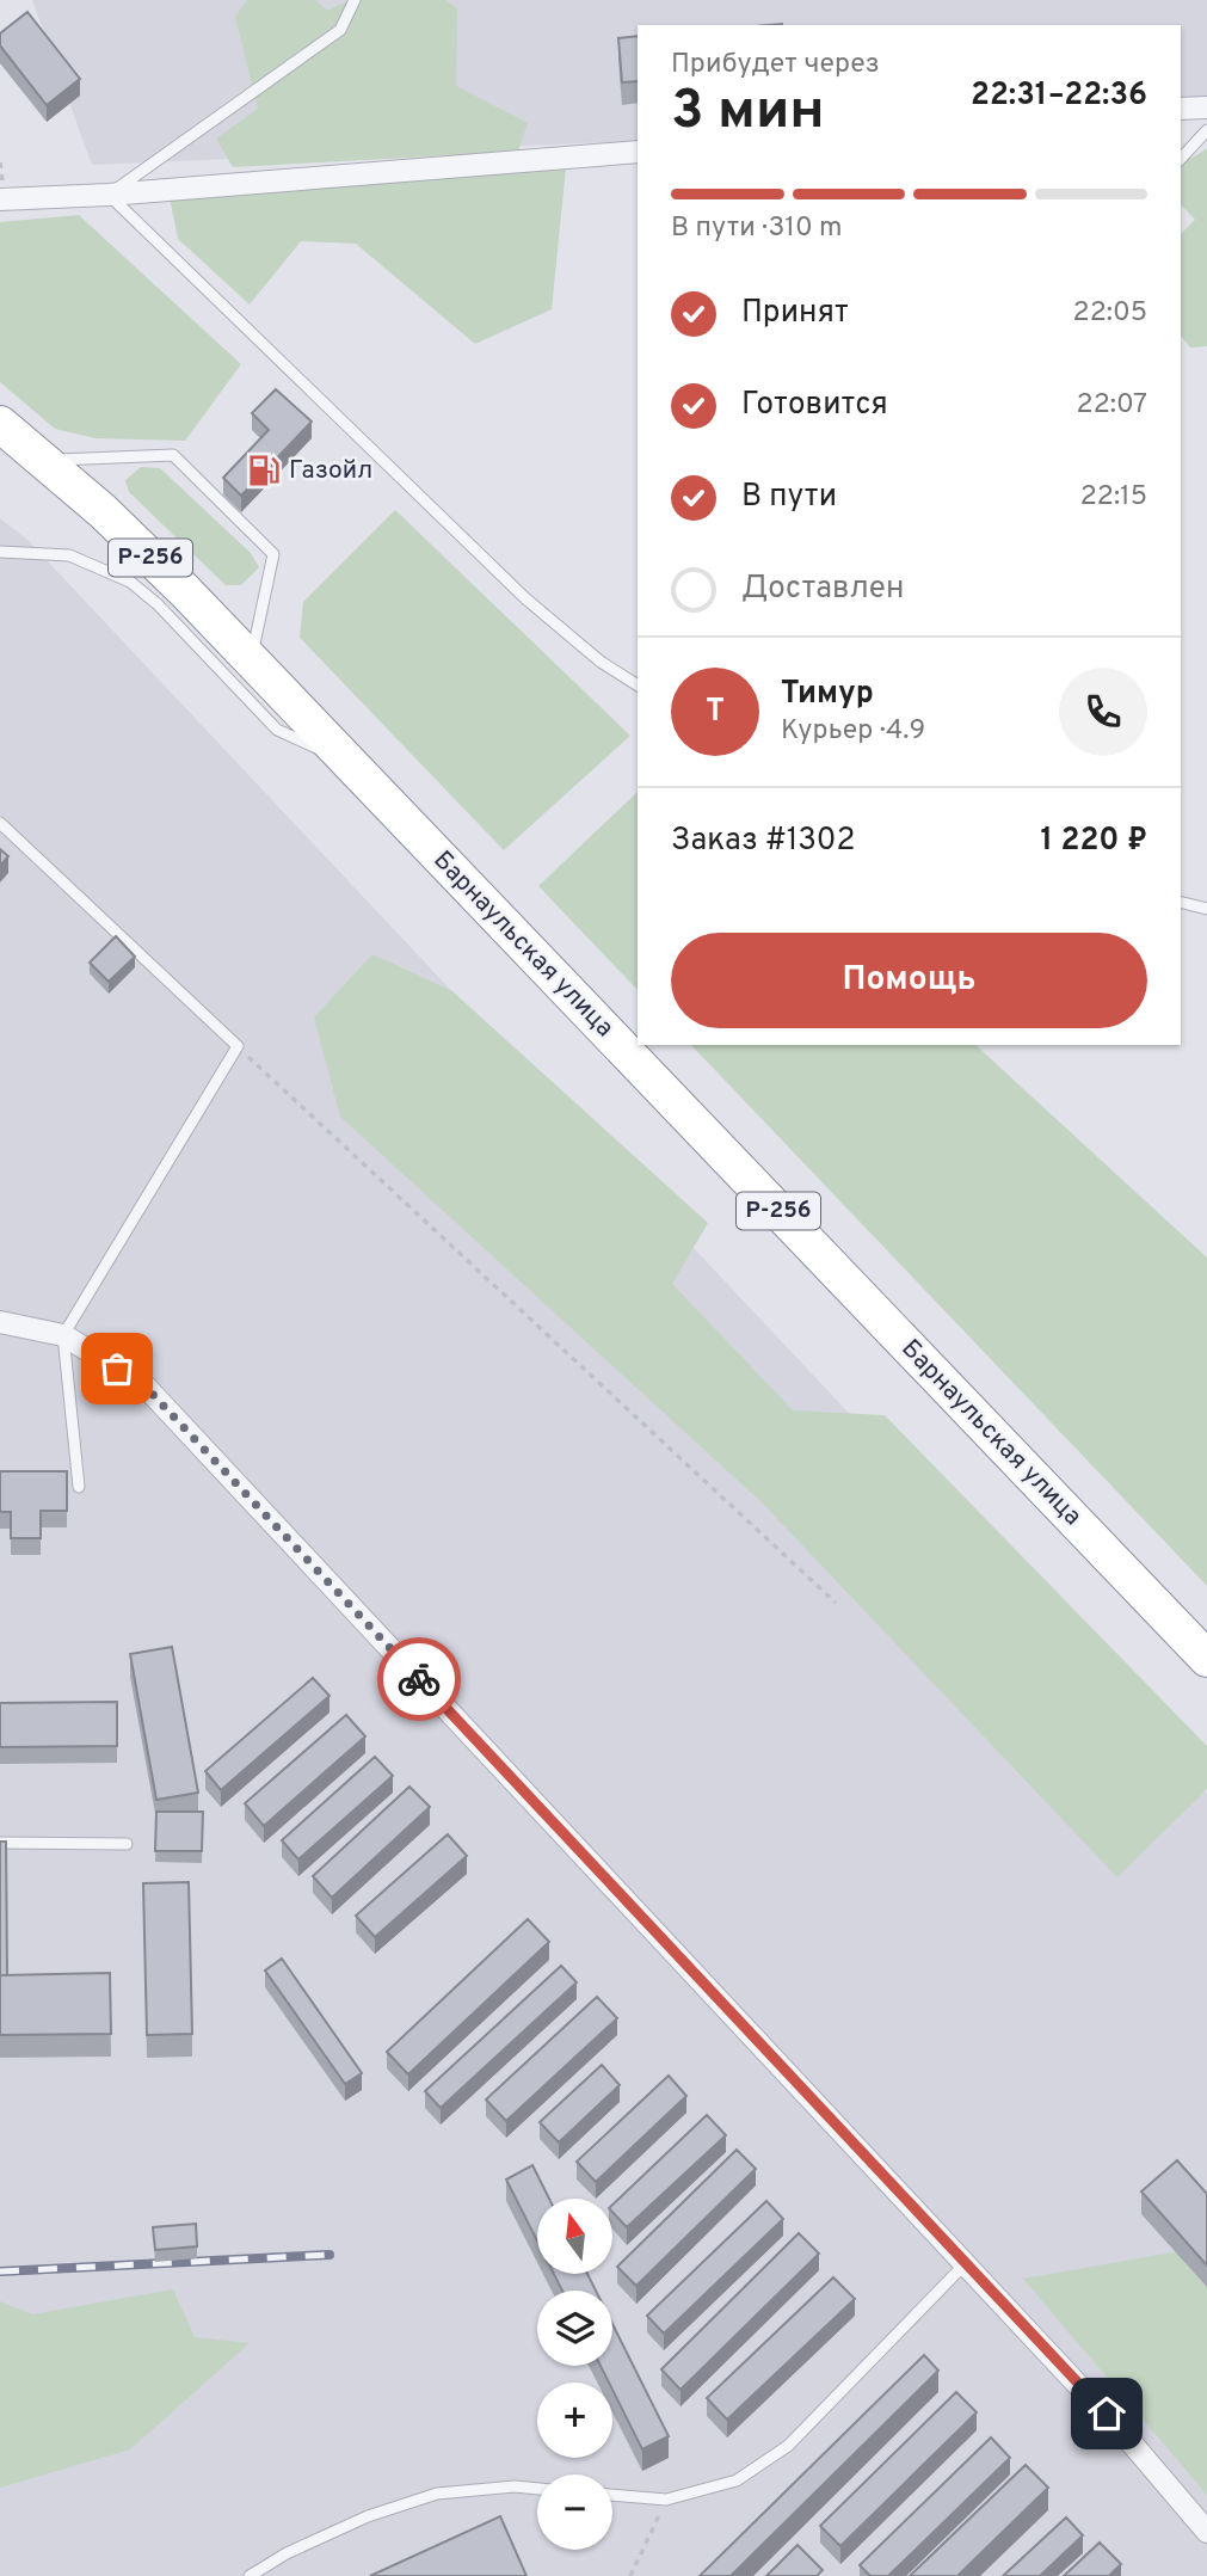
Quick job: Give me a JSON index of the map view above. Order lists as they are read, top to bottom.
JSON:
{
  "streets": {
    "highway": ["Р-256", "Барнаульская улица"]
  },
  "places": {
    "fuel station": ["Газойл"]
  },
  "north": "top",
  "page": {
    "heading": ["3 мин", "Прибудет через", "22:31–22:36"],
    "panel": [
      "Тимур",
      "Курьер · 4.9",
      "Заказ #1302",
      "1 220 ₽"
    ],
    "bar": "В пути · 310 m",
    "list": [
      ["Принят", "22:05"],
      ["Готовится", "22:07"],
      ["В пути", "22:15"],
      "Доставлен"
    ],
    "round": "Т",
    "buttons": "Помощь",
    "map_buttons": ["+", "−"]
  }
}
